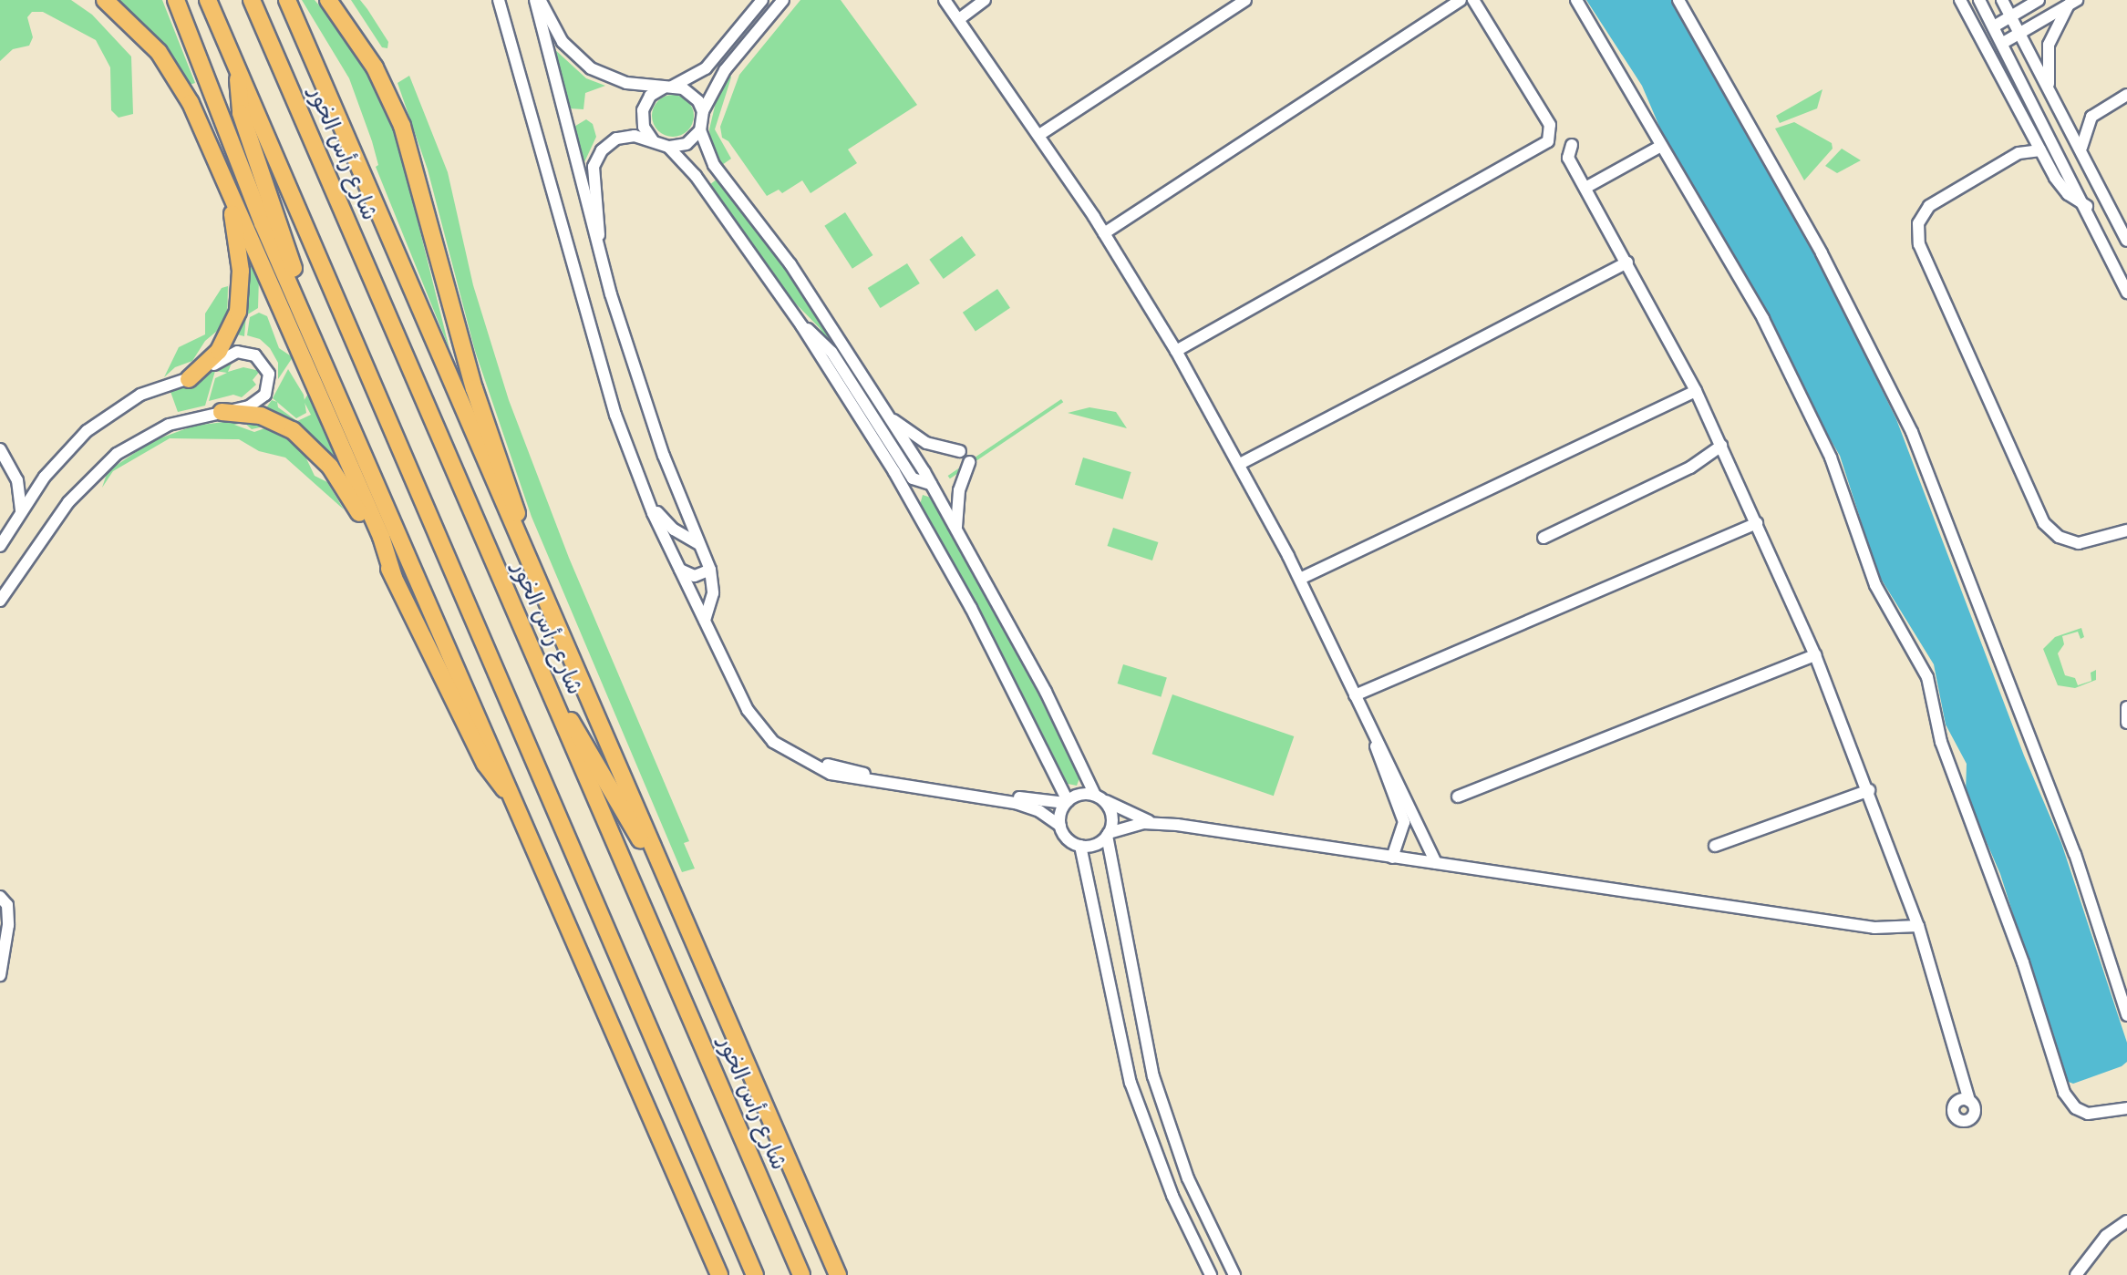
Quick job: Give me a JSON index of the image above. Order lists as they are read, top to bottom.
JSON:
{
  "streets": {
    "highway": ["شارع رأس الخور"]
  }
}
